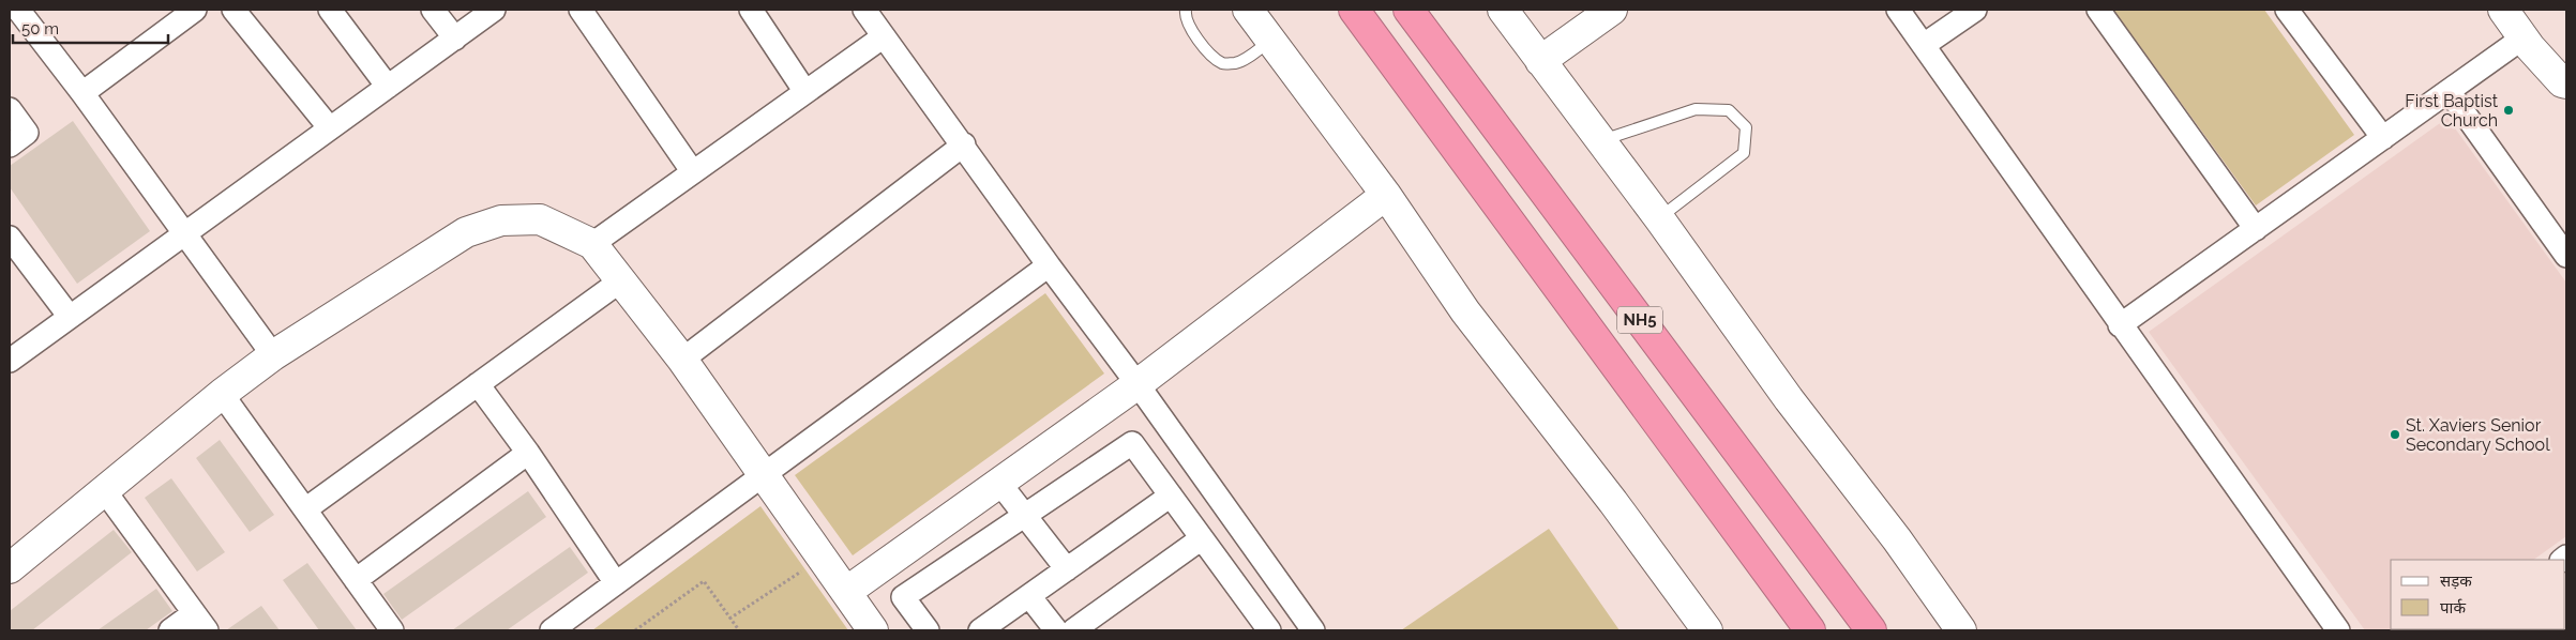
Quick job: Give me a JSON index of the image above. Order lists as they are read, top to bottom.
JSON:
{
  "streets": {
    "highway": ["NH5"]
  },
  "places": ["First Baptist Church", "St. Xaviers Senior Secondary School"],
  "legend": ["सड़क", "पार्क"],
  "scale_bar": "50 m"
}
